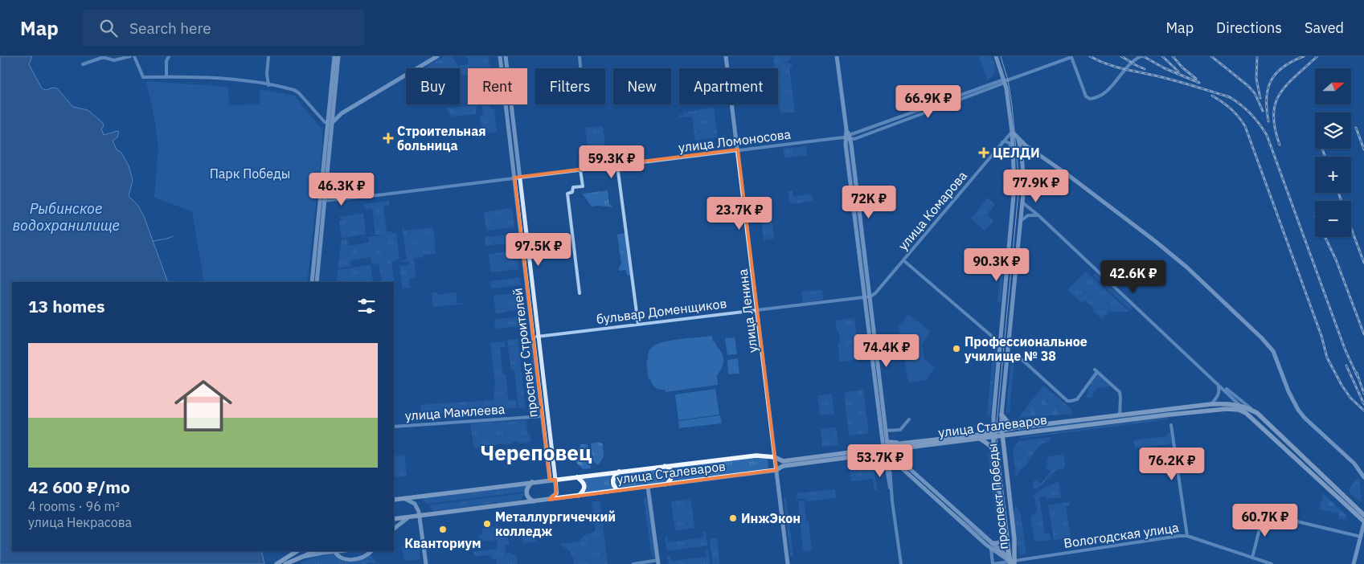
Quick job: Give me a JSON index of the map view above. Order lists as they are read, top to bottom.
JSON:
{
  "streets": {
    "main road": [
      "улица Ленина",
      "проспект Строителей",
      "улица Сталеваров",
      "проспект Победы"
    ],
    "street": [
      "улица Ломоносова",
      "улица Комарова",
      "бульвар Доменщиков",
      "улица Мамлеева",
      "Вологодская улица"
    ]
  },
  "crossings": [
    ["улица Ломоносова", "улица Ленина"],
    ["улица Ломоносова", "проспект Строителей"],
    ["улица Ломоносова", "проспект Победы"],
    ["улица Комарова", "проспект Победы"],
    ["бульвар Доменщиков", "улица Ленина"],
    ["бульвар Доменщиков", "проспект Строителей"],
    ["улица Ленина", "улица Сталеваров"],
    ["проспект Строителей", "улица Мамлеева"],
    ["проспект Строителей", "улица Сталеваров"],
    ["улица Сталеваров", "проспект Победы"],
    ["проспект Победы", "Вологодская улица"]
  ],
  "districts": ["Череповец"],
  "water": ["Рыбинское водохранилище"],
  "parks": ["Парк Победы"],
  "places": {
    "health": ["Строительная больница", "ЦЕЛДИ"],
    "other": [
      "Профессиональное училище № 38",
      "ИнжЭкон",
      "Металлургичечкий колледж",
      "Кванториум"
    ]
  },
  "north": "right",
  "page": {
    "header": "Map",
    "search": "Search here",
    "nav": ["Map", "Directions", "Saved"],
    "map_buttons": ["+", "−"],
    "chip": [
      "Buy",
      "Rent",
      "Filters",
      "New",
      "Apartment"
    ],
    "price": [
      "66.9K ₽",
      "59.3K ₽",
      "77.9K ₽",
      "46.3K ₽",
      "72K ₽",
      "23.7K ₽",
      "97.5K ₽",
      "90.3K ₽",
      "42.6K ₽",
      "74.4K ₽",
      "53.7K ₽",
      "76.2K ₽",
      "60.7K ₽"
    ],
    "heading": "13 homes",
    "list": [
      {
        "name": "42 600 ₽/mo",
        "note": "4 rooms · 96 m² · улица Некрасова"
      }
    ]
  }
}
